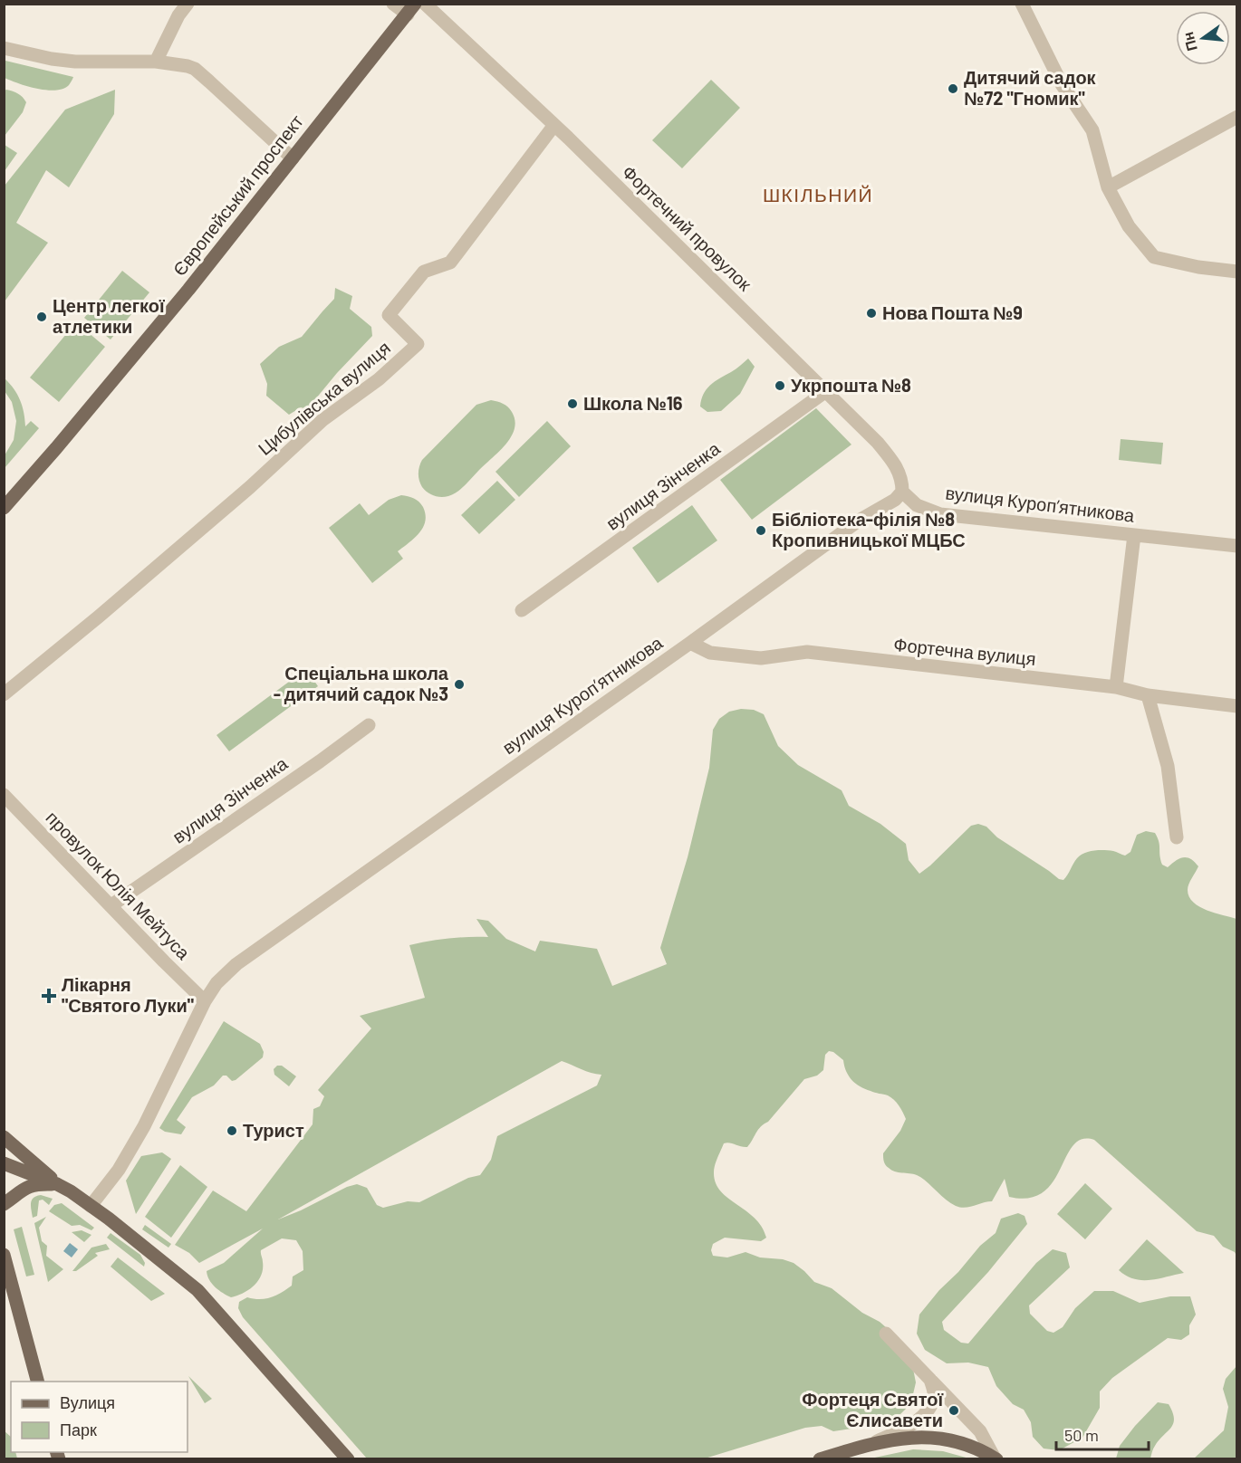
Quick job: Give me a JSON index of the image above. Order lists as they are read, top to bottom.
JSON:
{
  "streets": {
    "main road": ["Європейський проспект"],
    "street": [
      "Фортечний провулок",
      "Цибулівська вулиця",
      "вулиця Зінченка",
      "вулиця Куропʼятникова",
      "Фортечна вулиця",
      "провулок Юлія Мейтуса"
    ]
  },
  "crossings": [
    ["Фортечний провулок", "Цибулівська вулиця"],
    ["Фортечний провулок", "вулиця Зінченка"],
    ["Фортечний провулок", "вулиця Куропʼятникова"],
    ["вулиця Зінченка", "провулок Юлія Мейтуса"],
    ["вулиця Куропʼятникова", "Фортечна вулиця"],
    ["вулиця Куропʼятникова", "провулок Юлія Мейтуса"]
  ],
  "districts": ["ШКІЛЬНИЙ"],
  "places": {
    "other": [
      "Дитячий садок №72 \"Гномик\"",
      "Нова Пошта №9",
      "Центр легкої атлетики",
      "Укрпошта №8",
      "Школа №16",
      "Бібліотека-філія №8 Кропивницької МЦБС",
      "Спеціальна школа - дитячий садок №3",
      "Турист",
      "Фортеця Святої Єлисавети"
    ],
    "health": ["Лікарня \"Святого Луки\""]
  },
  "legend": ["Вулиця", "Парк"],
  "scale_bar": "50 m",
  "north": "left"
}
